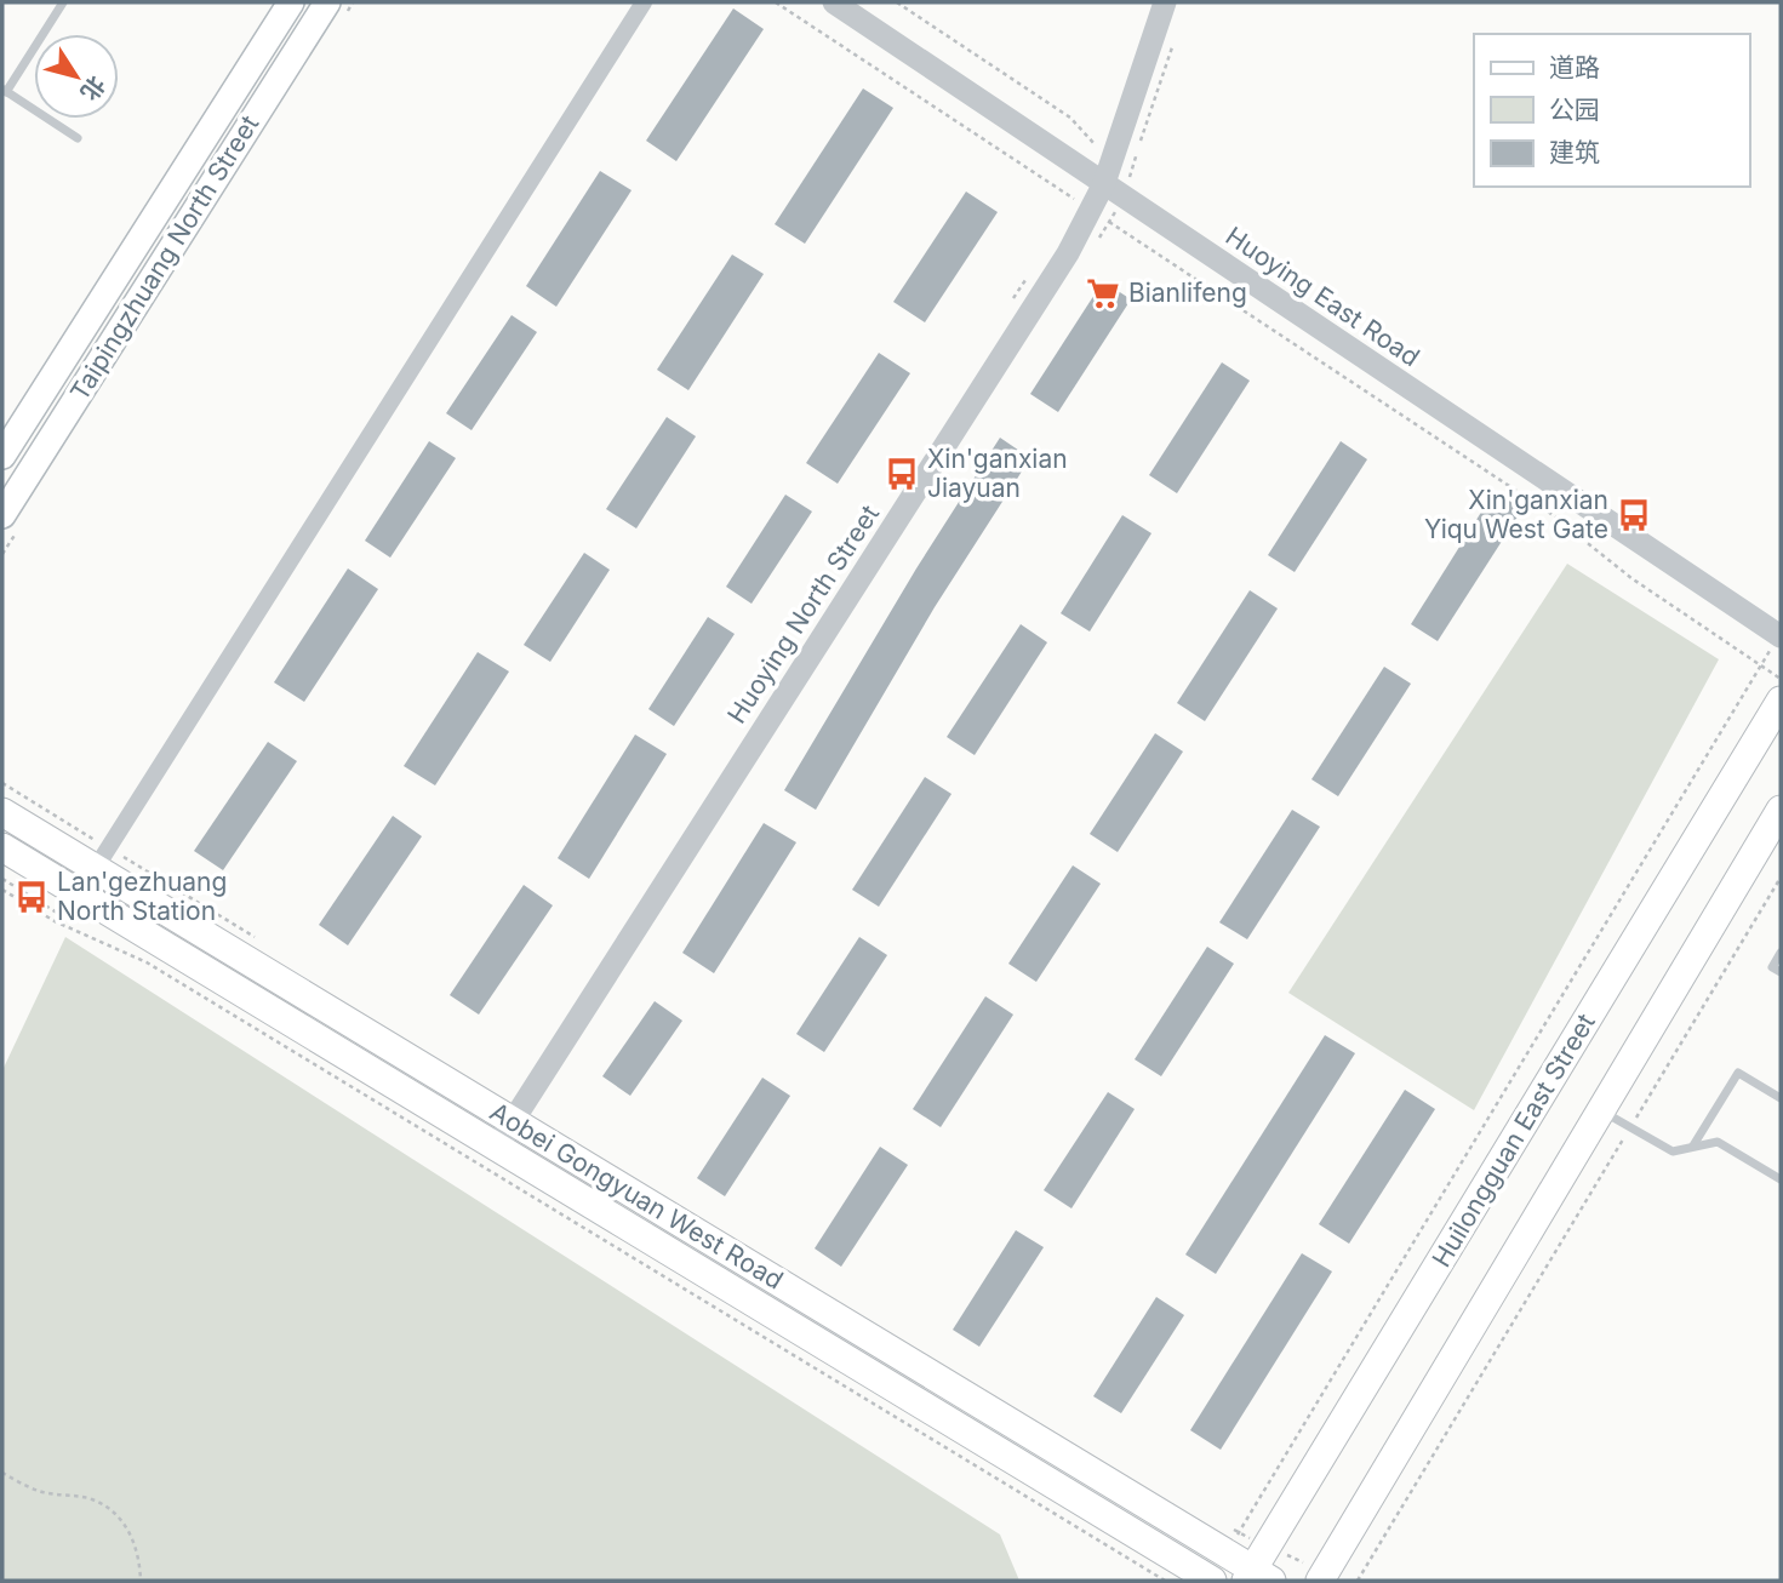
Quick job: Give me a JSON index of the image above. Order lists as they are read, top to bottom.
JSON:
{
  "streets": {
    "main road": ["Taipingzhuang North Street", "Huilongguan East Street", "Aobei Gongyuan West Road"],
    "street": ["Huoying East Road", "Huoying North Street"]
  },
  "crossings": [
    ["Huoying East Road", "Huoying North Street"],
    ["Huoying North Street", "Aobei Gongyuan West Road"],
    ["Huilongguan East Street", "Aobei Gongyuan West Road"]
  ],
  "places": {
    "supermarket": ["Bianlifeng"],
    "bus stop": ["Xin'ganxian Jiayuan", "Xin'ganxian Yiqu West Gate", "Lan'gezhuang North Station"]
  },
  "legend": ["道路", "公园", "建筑"],
  "north": "bottom right"
}
